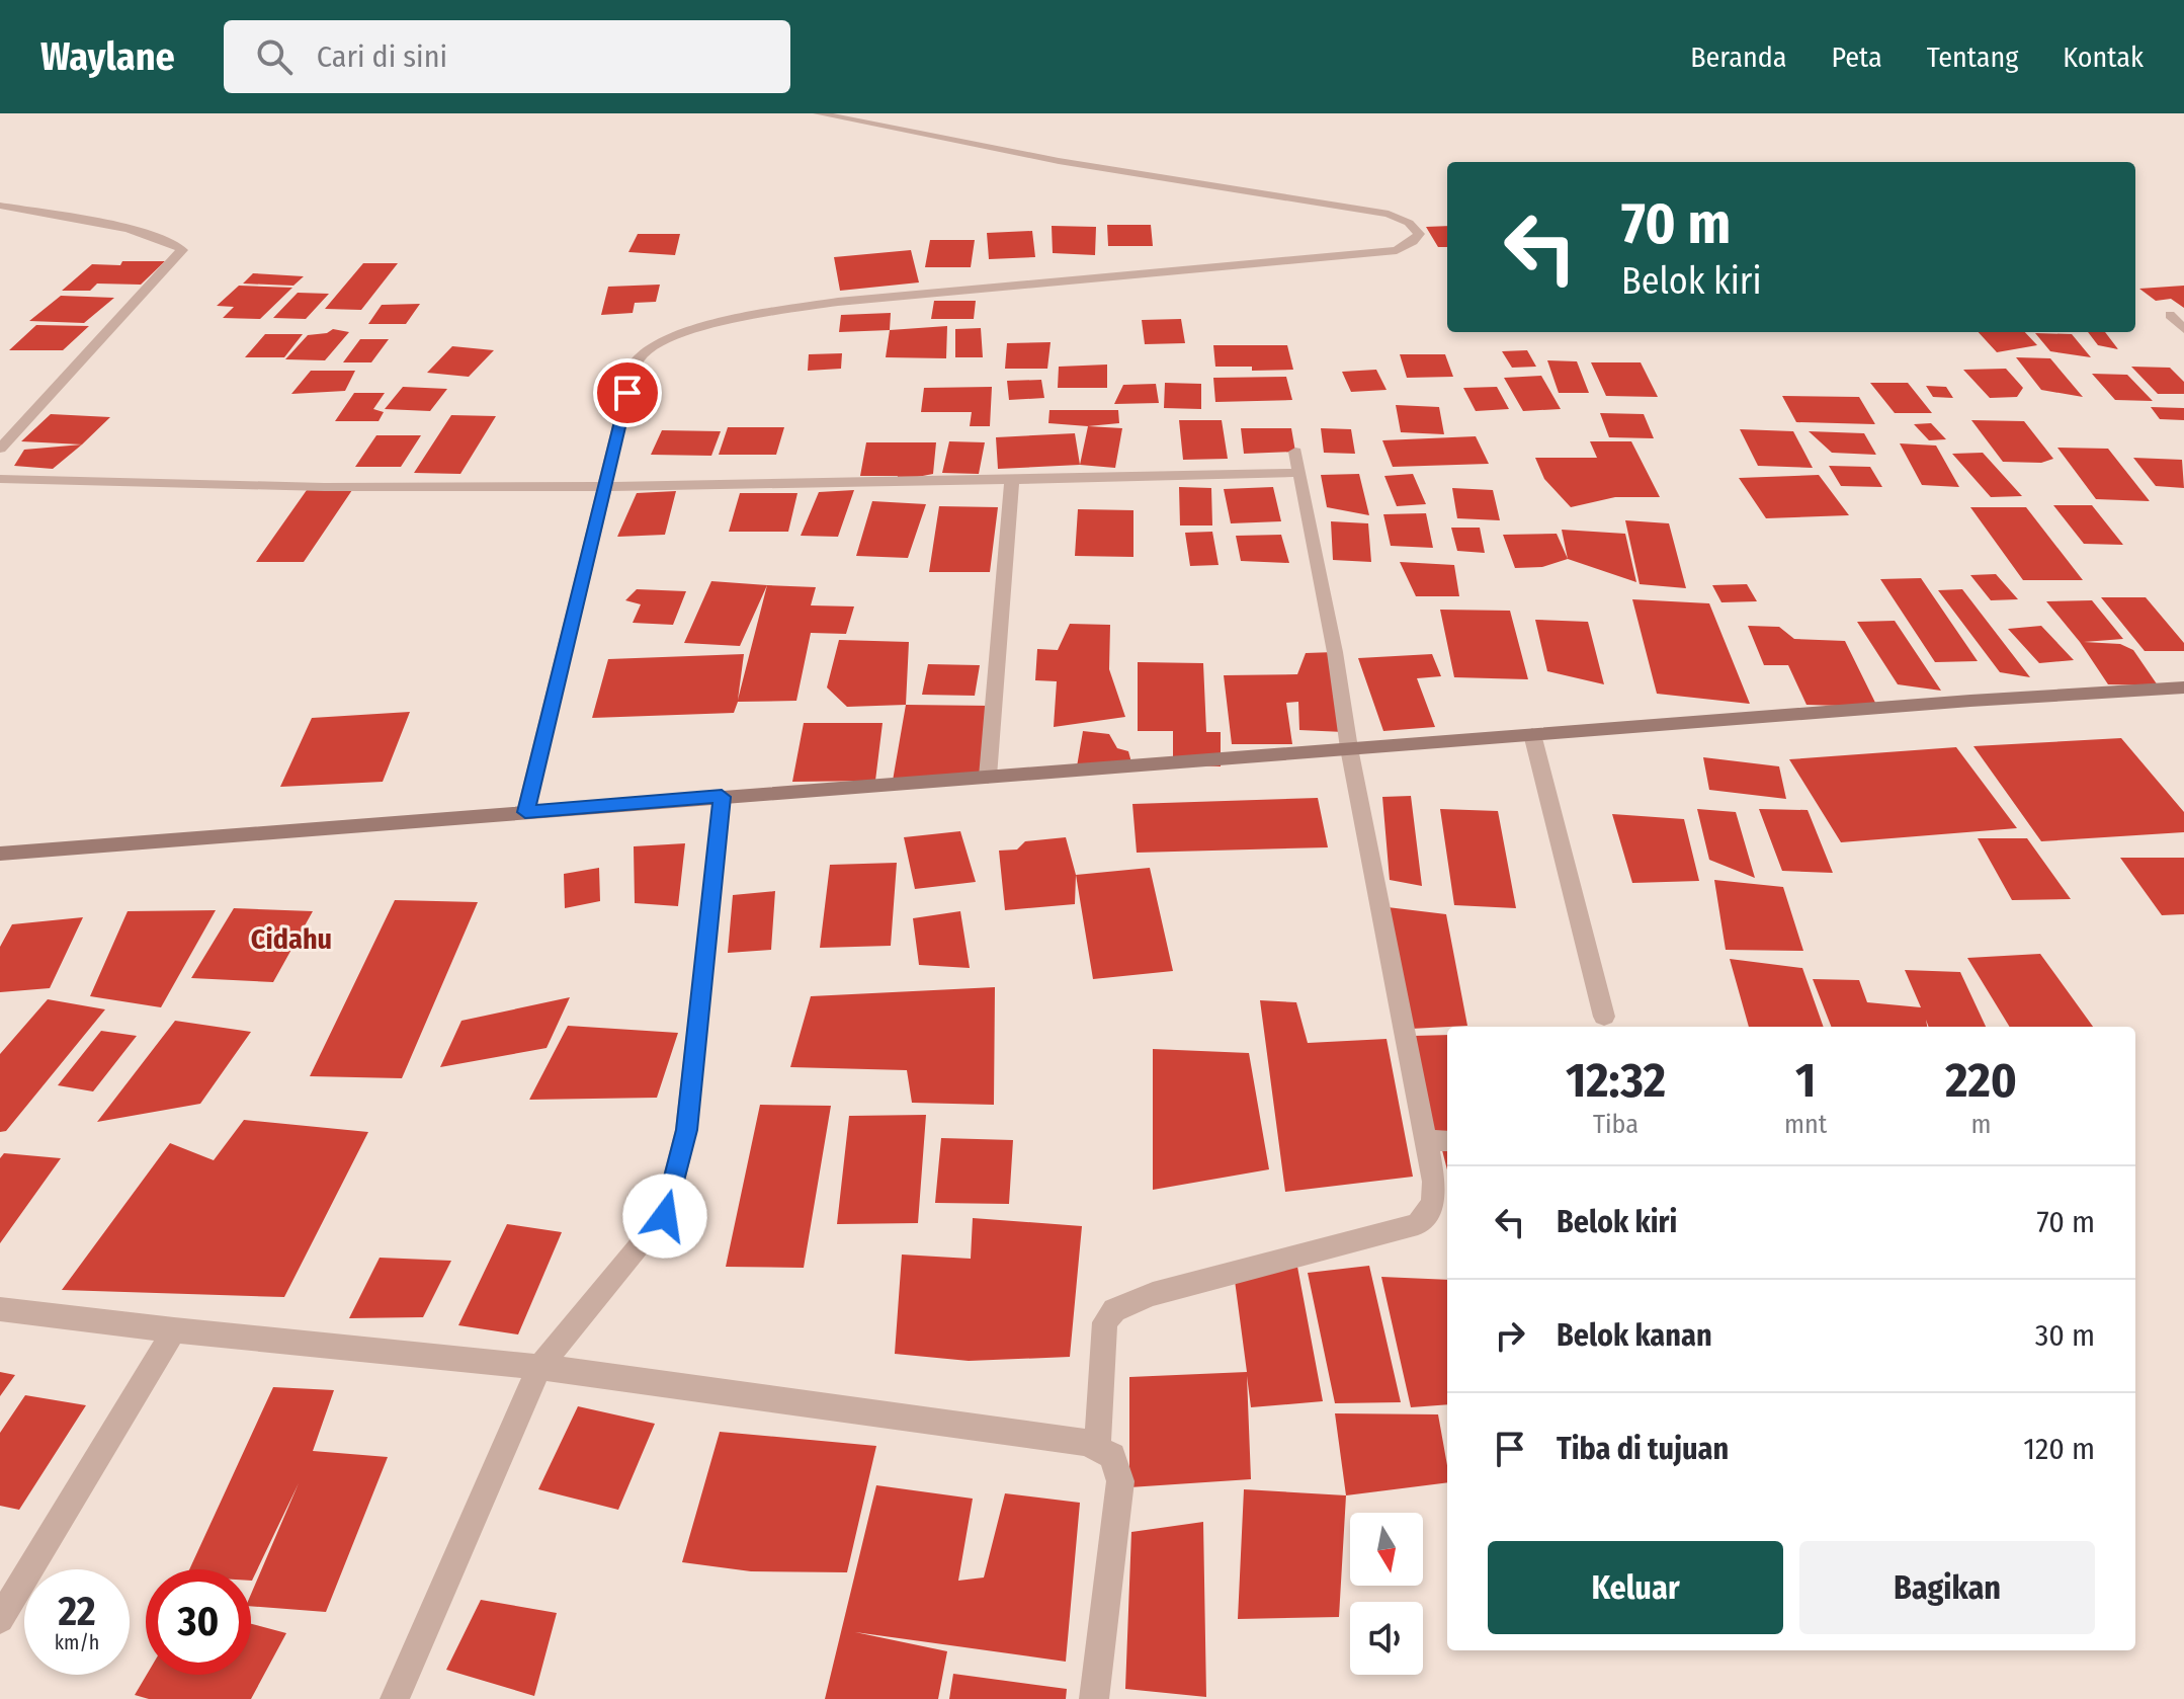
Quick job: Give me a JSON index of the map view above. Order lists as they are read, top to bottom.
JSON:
{
  "districts": ["Cidahu"],
  "north": "bottom",
  "page": {
    "header": "Waylane",
    "search": "Cari di sini",
    "nav": [
      "Beranda",
      "Peta",
      "Tentang",
      "Kontak"
    ],
    "turn": ["70 m", "Belok kiri"],
    "eta": [
      "12:32",
      "Tiba",
      "1",
      "mnt",
      "220",
      "m"
    ],
    "list": [
      {
        "name": "Belok kiri",
        "value": "70 m"
      },
      {
        "name": "Belok kanan",
        "value": "30 m"
      },
      {
        "name": "Tiba di tujuan",
        "value": "120 m"
      }
    ],
    "buttons": ["Keluar", "Bagikan"],
    "speed": "22 km/h",
    "limit": "30"
  }
}
